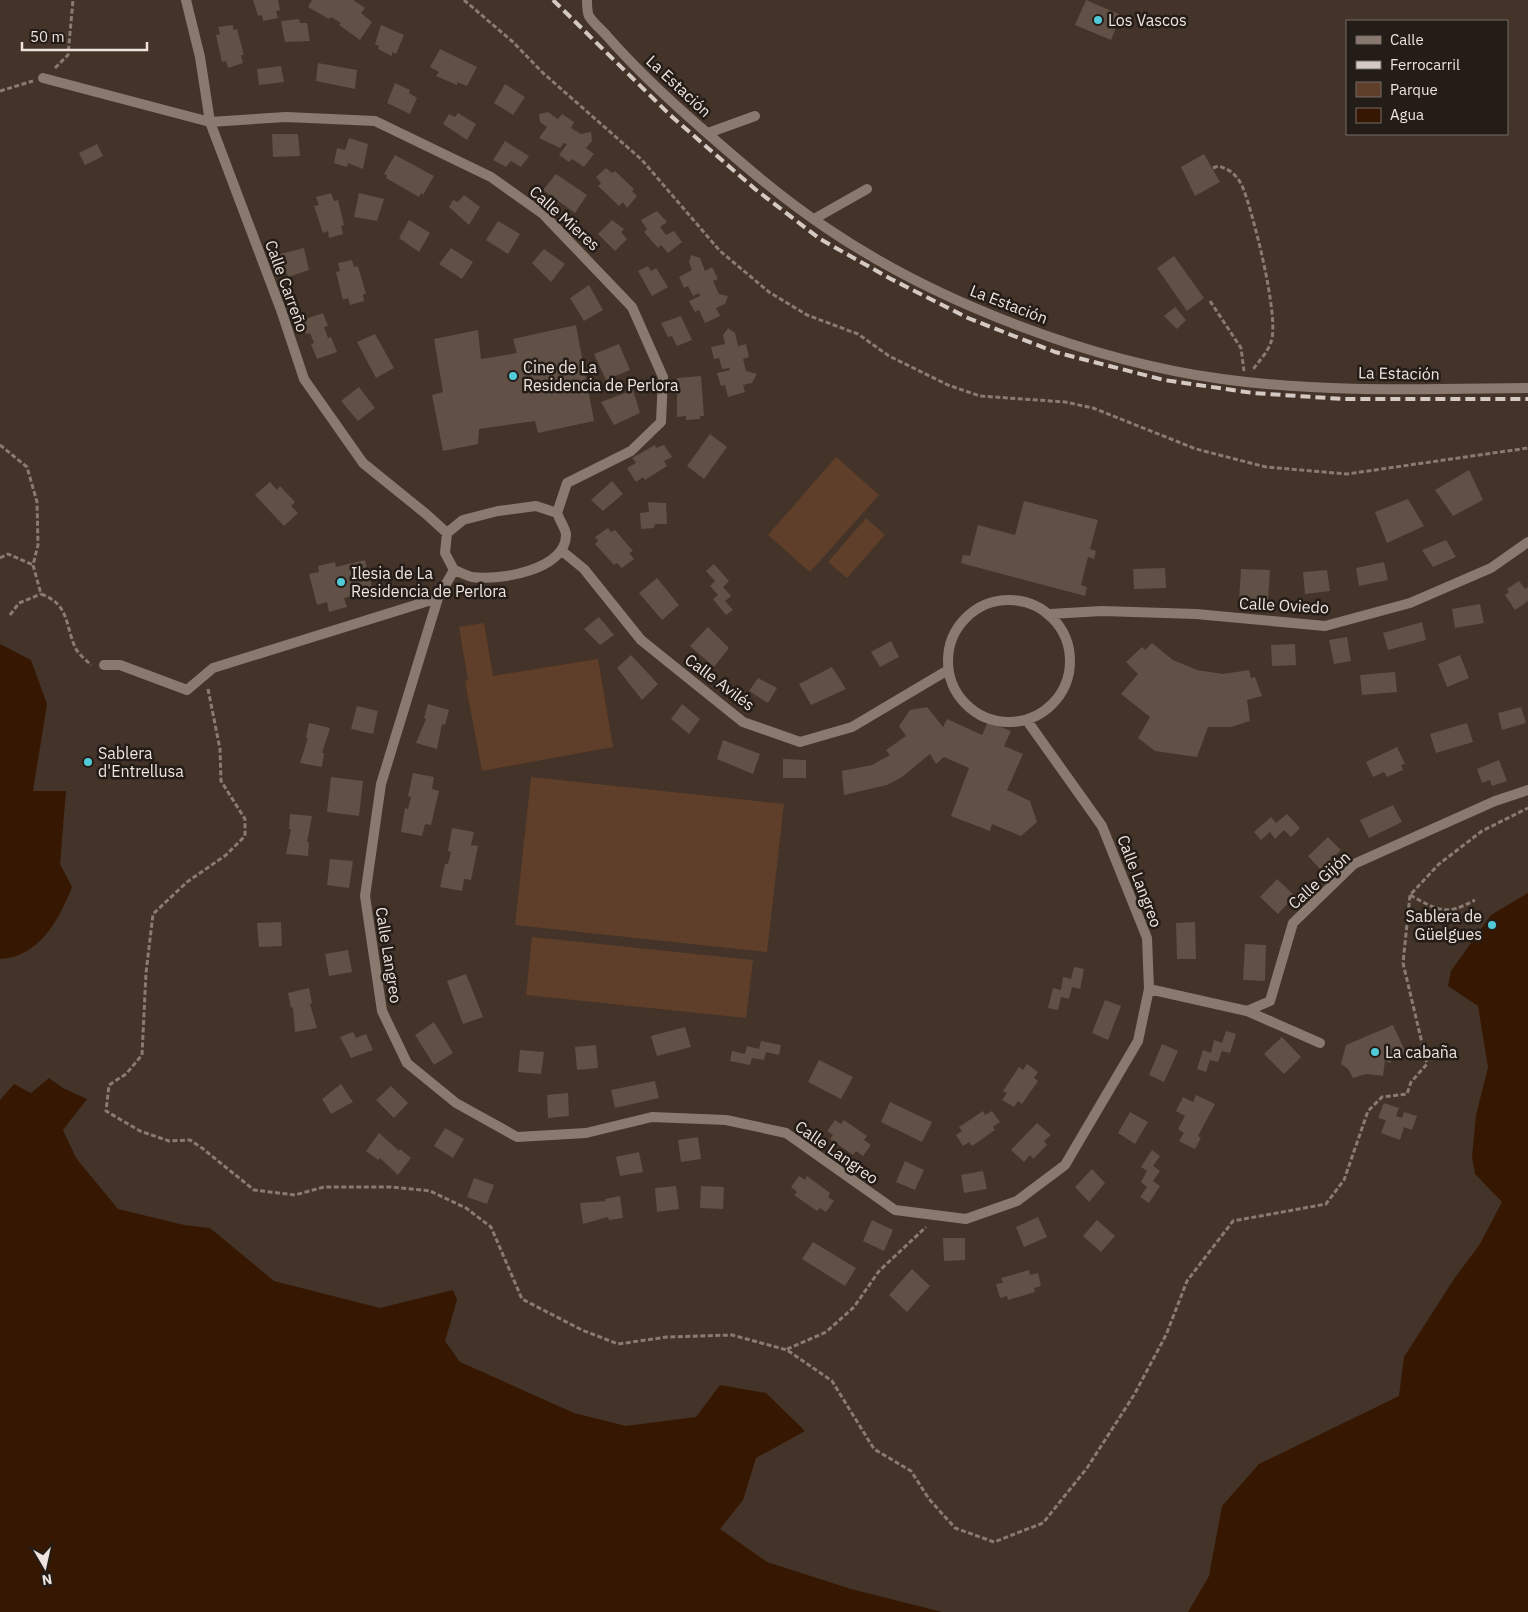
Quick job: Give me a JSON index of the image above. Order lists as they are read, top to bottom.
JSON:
{
  "streets": {
    "street": [
      "La Estación",
      "Calle Mieres",
      "Calle Carreño",
      "Calle Oviedo",
      "Calle Avilés",
      "Calle Gijón",
      "Calle Langreo"
    ]
  },
  "crossings": [
    ["Calle Mieres", "Calle Carreño"],
    ["Calle Oviedo", "Calle Avilés"],
    ["Calle Oviedo", "Calle Langreo"],
    ["Calle Avilés", "Calle Langreo"]
  ],
  "places": [
    "Los Vascos",
    "Cine de La Residencia de Perlora",
    "Ilesia de La Residencia de Perlora",
    "Sablera d'Entrellusa",
    "Sablera de Güelgues",
    "La cabaña"
  ],
  "legend": [
    "Calle",
    "Ferrocarril",
    "Parque",
    "Agua"
  ],
  "scale_bar": "50 m",
  "north": "bottom"
}
